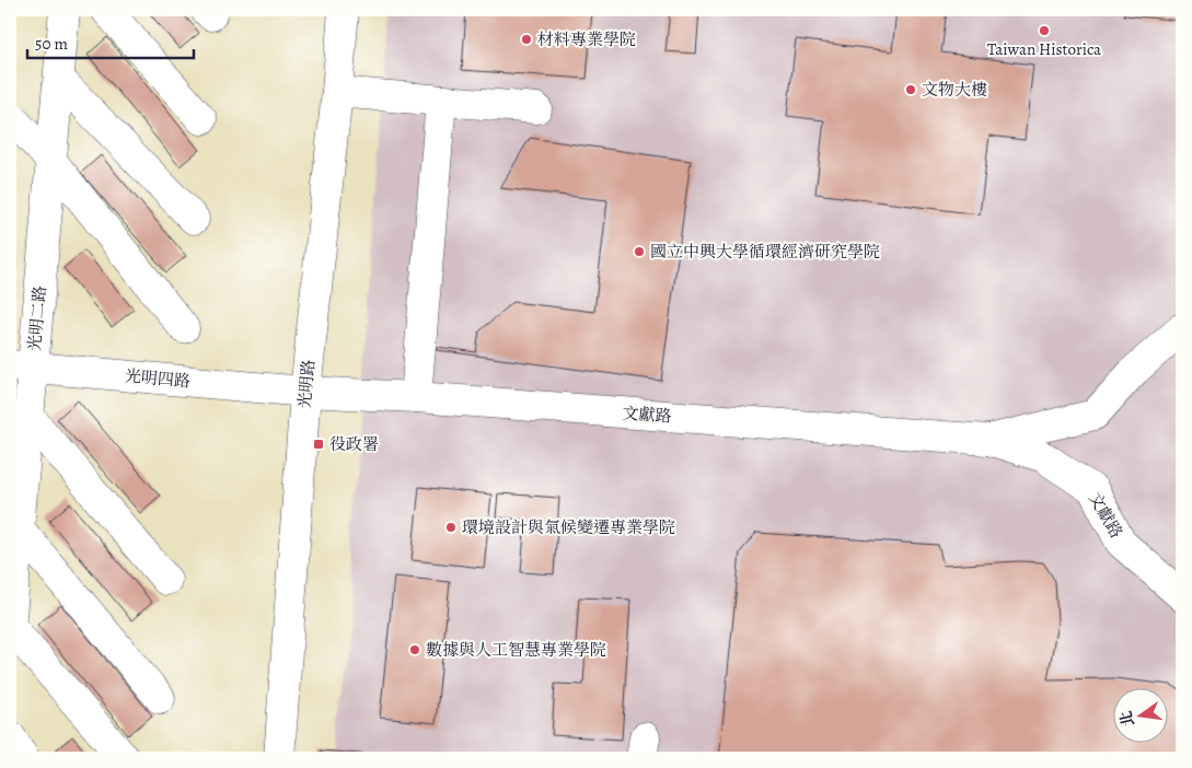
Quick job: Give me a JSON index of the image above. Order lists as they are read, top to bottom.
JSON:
{
  "streets": {
    "street": [
      "光明二路",
      "光明四路",
      "光明路",
      "文獻路"
    ]
  },
  "crossings": [
    ["光明二路", "光明四路"],
    ["光明四路", "光明路"],
    ["光明四路", "文獻路"],
    ["光明路", "文獻路"]
  ],
  "places": {
    "other": [
      "Taiwan Historica",
      "材料專業學院",
      "文物大樓",
      "國立中興大學循環經濟研究學院",
      "環境設計與氣候變遷專業學院",
      "數據與人工智慧專業學院"
    ],
    "transit": ["役政署"]
  },
  "scale_bar": "50 m",
  "north": "left"
}
